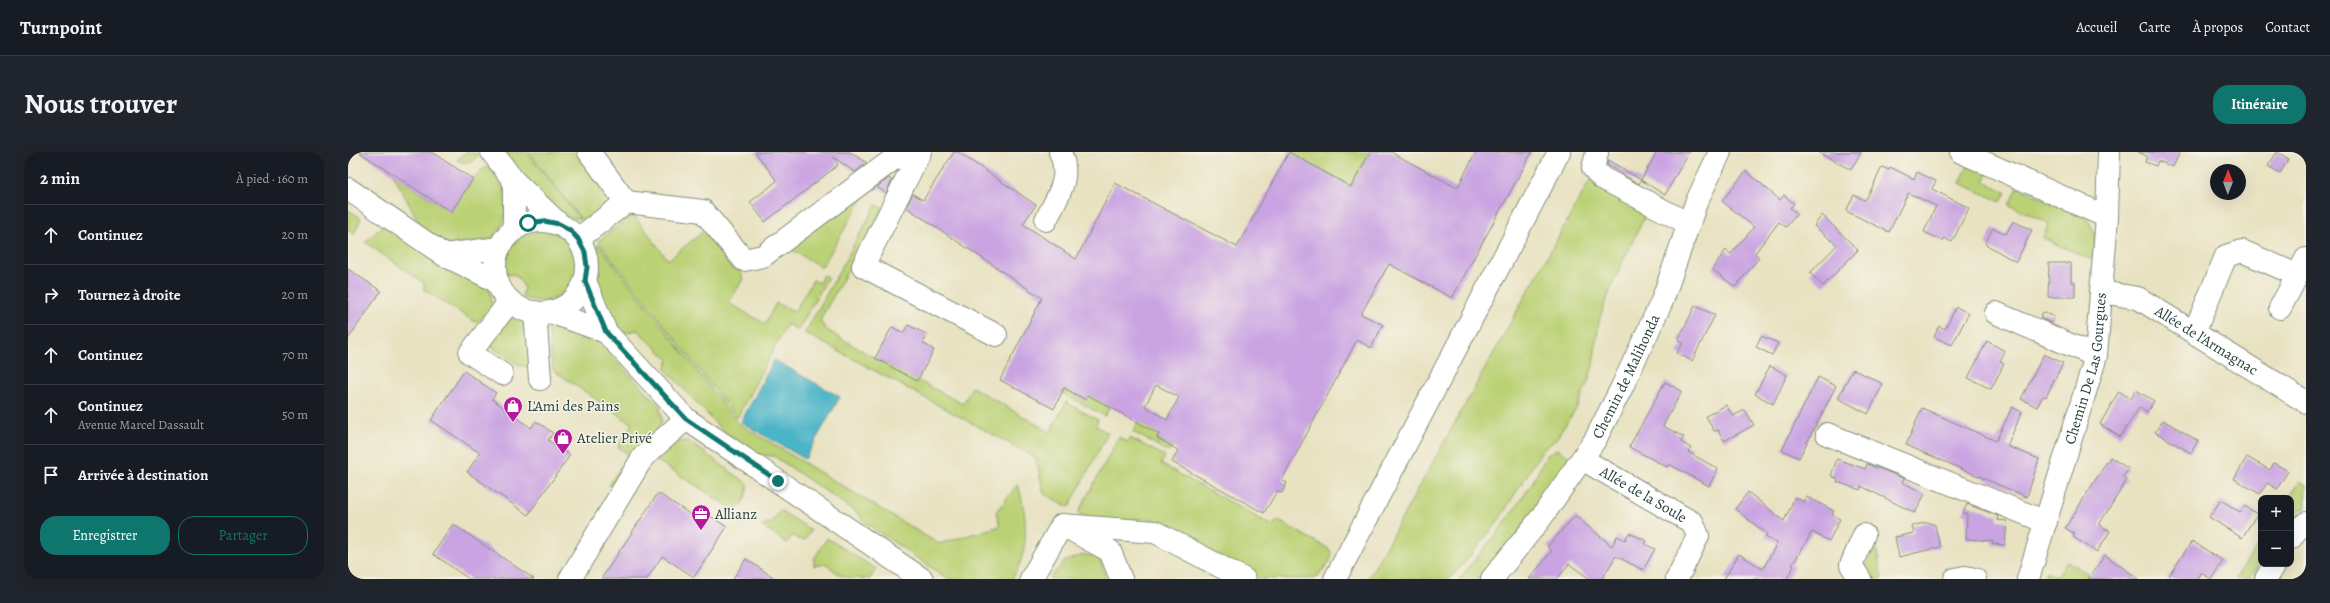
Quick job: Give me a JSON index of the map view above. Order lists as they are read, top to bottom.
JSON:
{
  "streets": {
    "street": [
      "Allée de l'Armagnac",
      "Chemin De Las Gourgues",
      "Chemin de Malihonda",
      "Allée de la Soule"
    ]
  },
  "crossings": [
    ["Allée de l'Armagnac", "Chemin De Las Gourgues"],
    ["Chemin de Malihonda", "Allée de la Soule"]
  ],
  "places": {
    "shop": ["L'Ami des Pains", "Atelier Privé"],
    "office": ["Allianz"]
  },
  "north": "top",
  "page": {
    "header": "Turnpoint",
    "nav": [
      "Accueil",
      "Carte",
      "À propos",
      "Contact"
    ],
    "title": "Nous trouver",
    "buttons": [
      "Itinéraire",
      ["Enregistrer", "Partager"]
    ],
    "heading": ["2 min", "À pied · 160 m"],
    "list": [
      ["Continuez", "20 m"],
      ["Tournez à droite", "20 m"],
      ["Continuez", "70 m"],
      ["Continuez", "Avenue Marcel Dassault", "50 m"],
      "Arrivée à destination"
    ],
    "map_buttons": ["+", "−"]
  }
}
